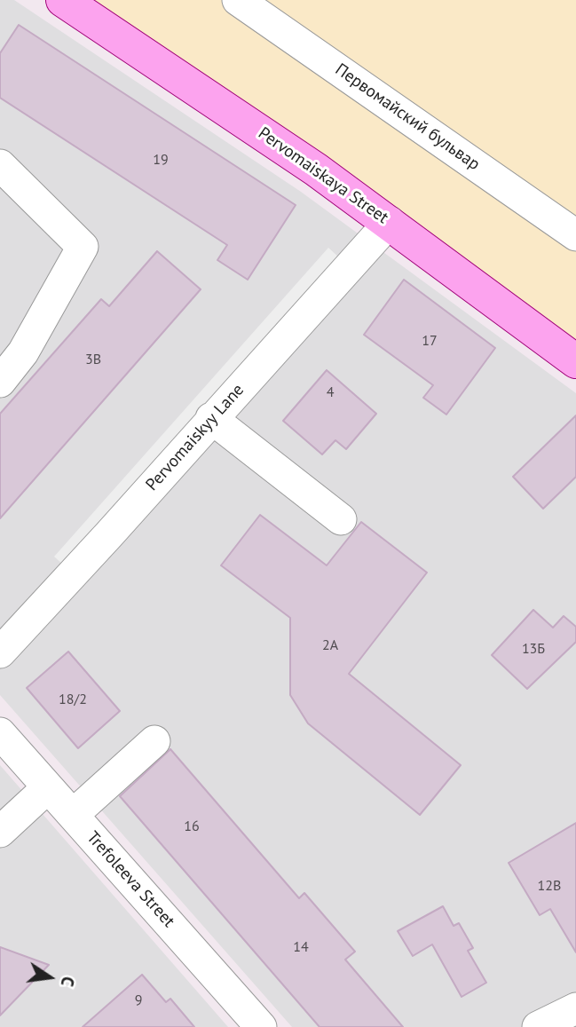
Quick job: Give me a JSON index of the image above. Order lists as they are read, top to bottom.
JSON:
{
  "streets": {
    "main road": ["Pervomaiskaya Street"],
    "street": ["Первомайский бульвар", "Pervomaiskyy Lane", "Trefoleeva Street"]
  },
  "crossings": [
    ["Pervomaiskaya Street", "Pervomaiskyy Lane"]
  ],
  "house_numbers": [
    "19",
    "17",
    "3В",
    "4",
    "2А",
    "13Б",
    "18/2",
    "16",
    "12В",
    "14",
    "9"
  ],
  "north": "right"
}
